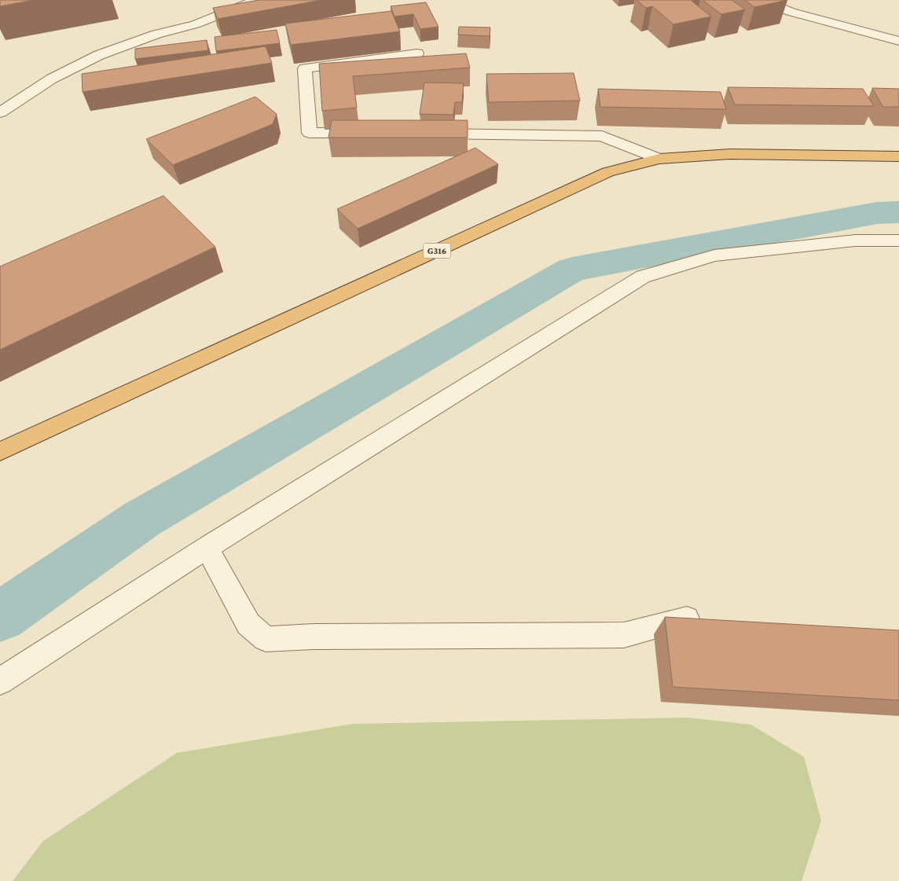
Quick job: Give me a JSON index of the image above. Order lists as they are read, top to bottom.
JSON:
{
  "streets": {
    "highway": ["G316"]
  }
}
